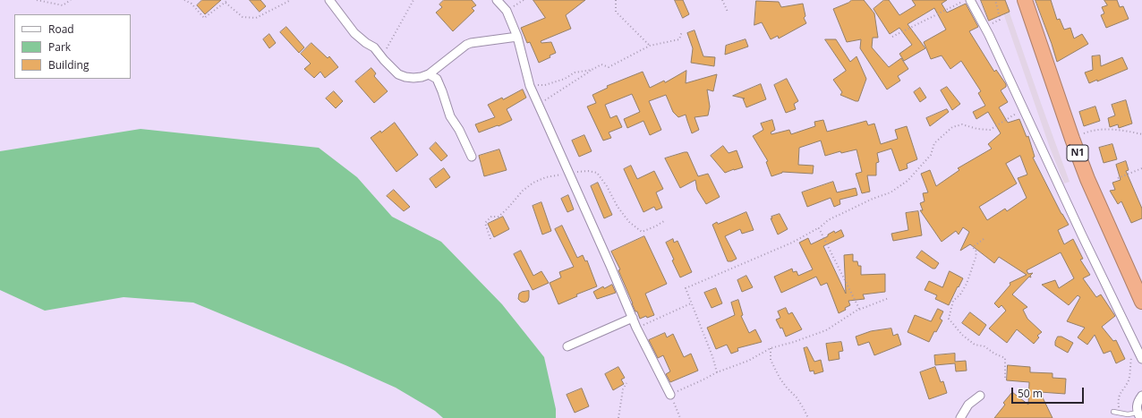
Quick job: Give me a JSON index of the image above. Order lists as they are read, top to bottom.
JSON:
{
  "streets": {
    "highway": ["N1"]
  },
  "legend": ["Road", "Park", "Building"],
  "scale_bar": "50 m"
}
